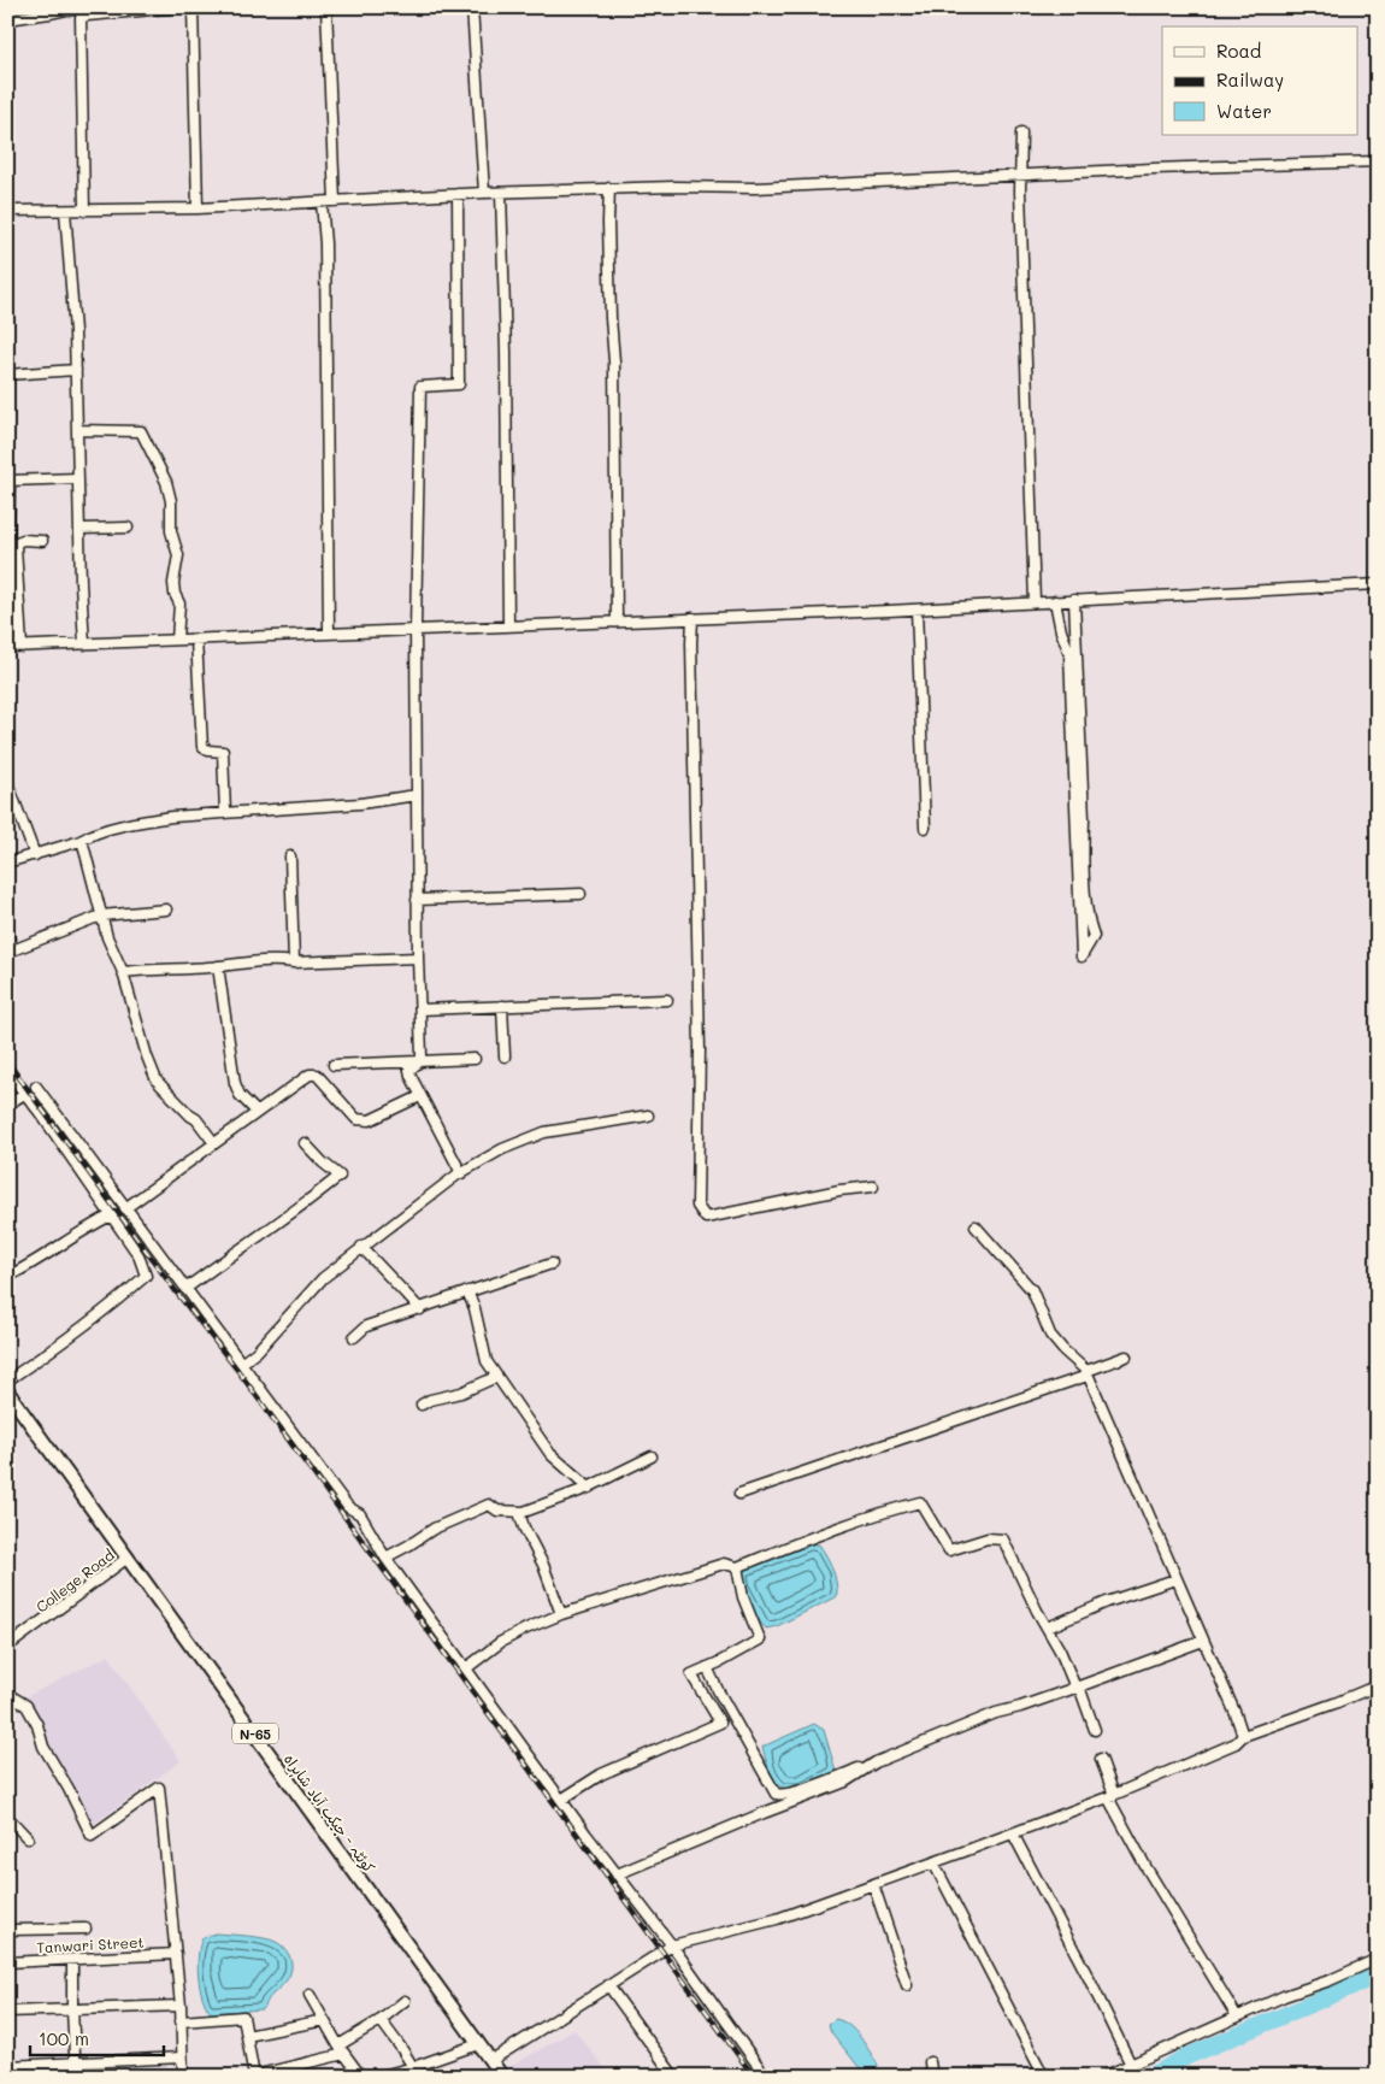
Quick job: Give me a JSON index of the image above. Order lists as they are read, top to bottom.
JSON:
{
  "streets": {
    "highway": ["N-65", "کوئٹہ - جیکب آباد شاہراہ"],
    "street": ["College Road", "Tanwari Street"]
  },
  "crossings": [
    ["College Road", "کوئٹہ - جیکب آباد شاہراہ"]
  ],
  "legend": ["Road", "Railway", "Water"],
  "scale_bar": "100 m"
}
